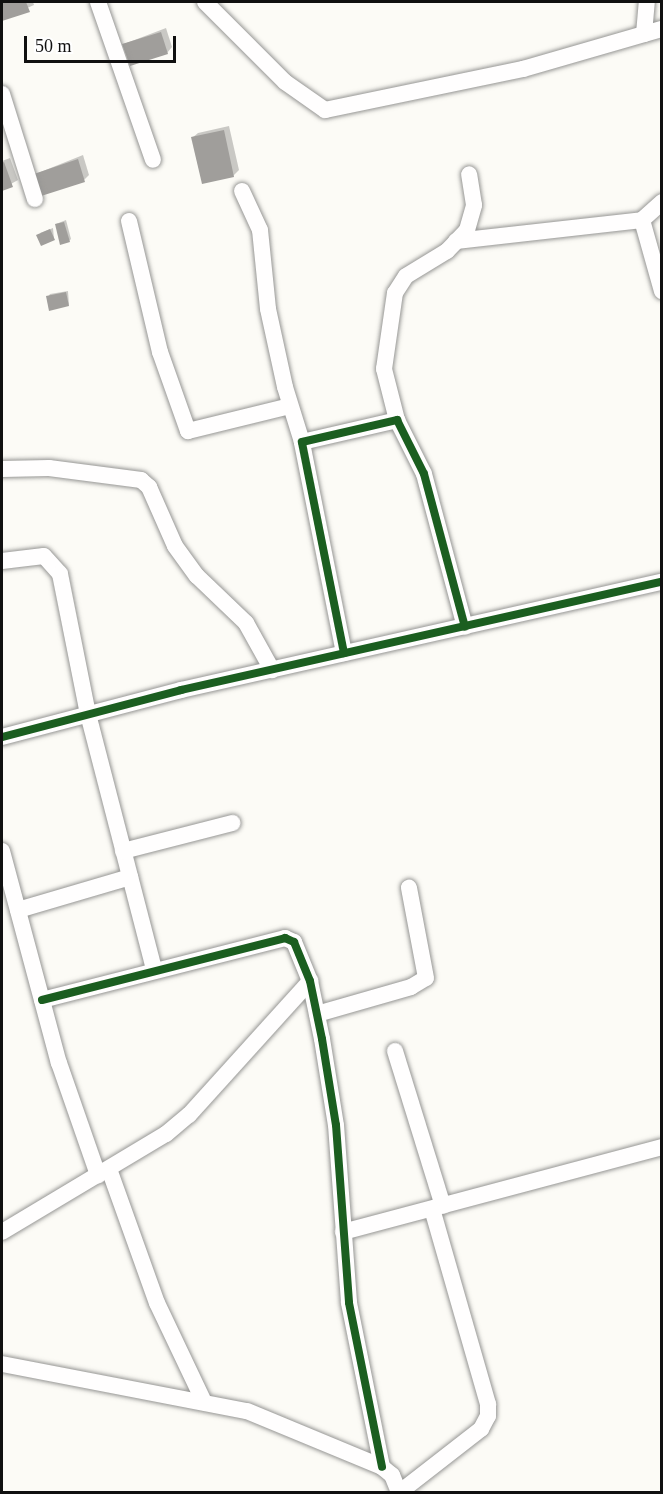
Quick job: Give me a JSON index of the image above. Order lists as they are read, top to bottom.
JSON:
{
  "scale_bar": "50 m"
}
